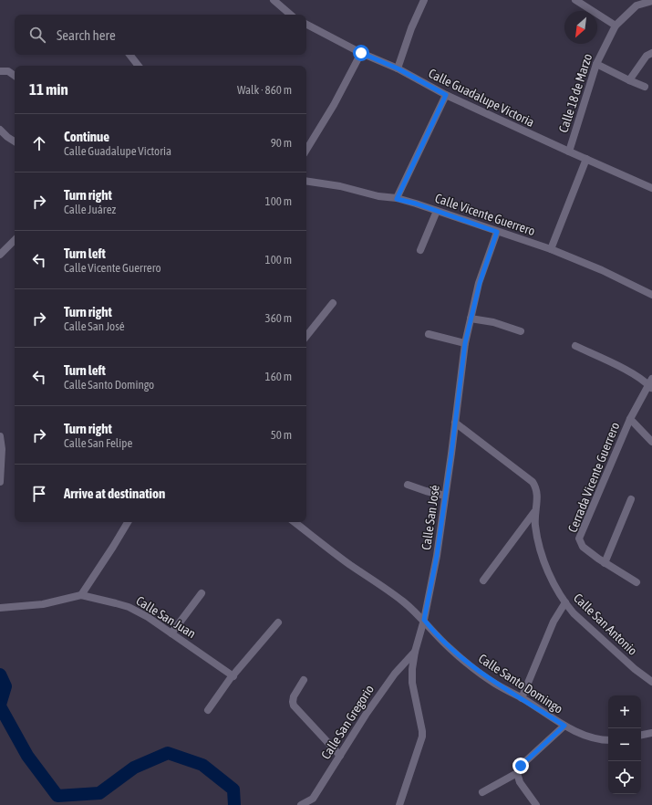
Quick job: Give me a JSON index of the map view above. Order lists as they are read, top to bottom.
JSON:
{
  "streets": {
    "street": [
      "Calle 18 de Marzo",
      "Calle Guadalupe Victoria",
      "Calle Vicente Guerrero",
      "Cerrada Vicente Guerrero",
      "Calle San José",
      "Calle San Juan",
      "Calle San Antonio",
      "Calle Santo Domingo",
      "Calle San Gregorio"
    ]
  },
  "crossings": [
    ["Calle 18 de Marzo", "Calle Guadalupe Victoria"],
    ["Calle Vicente Guerrero", "Calle San José"],
    ["Calle San José", "Calle San Antonio"],
    ["Calle San José", "Calle Santo Domingo"],
    ["Calle San José", "Calle San Gregorio"]
  ],
  "north": "bottom left",
  "page": {
    "search": "Search here",
    "heading": ["11 min", "Walk · 860 m"],
    "list": [
      ["Continue", "Calle Guadalupe Victoria", "90 m"],
      ["Turn right", "Calle Juárez", "100 m"],
      ["Turn left", "Calle Vicente Guerrero", "100 m"],
      ["Turn right", "Calle San José", "360 m"],
      ["Turn left", "Calle Santo Domingo", "160 m"],
      ["Turn right", "Calle San Felipe", "50 m"],
      "Arrive at destination"
    ],
    "map_buttons": ["+", "−"]
  }
}
